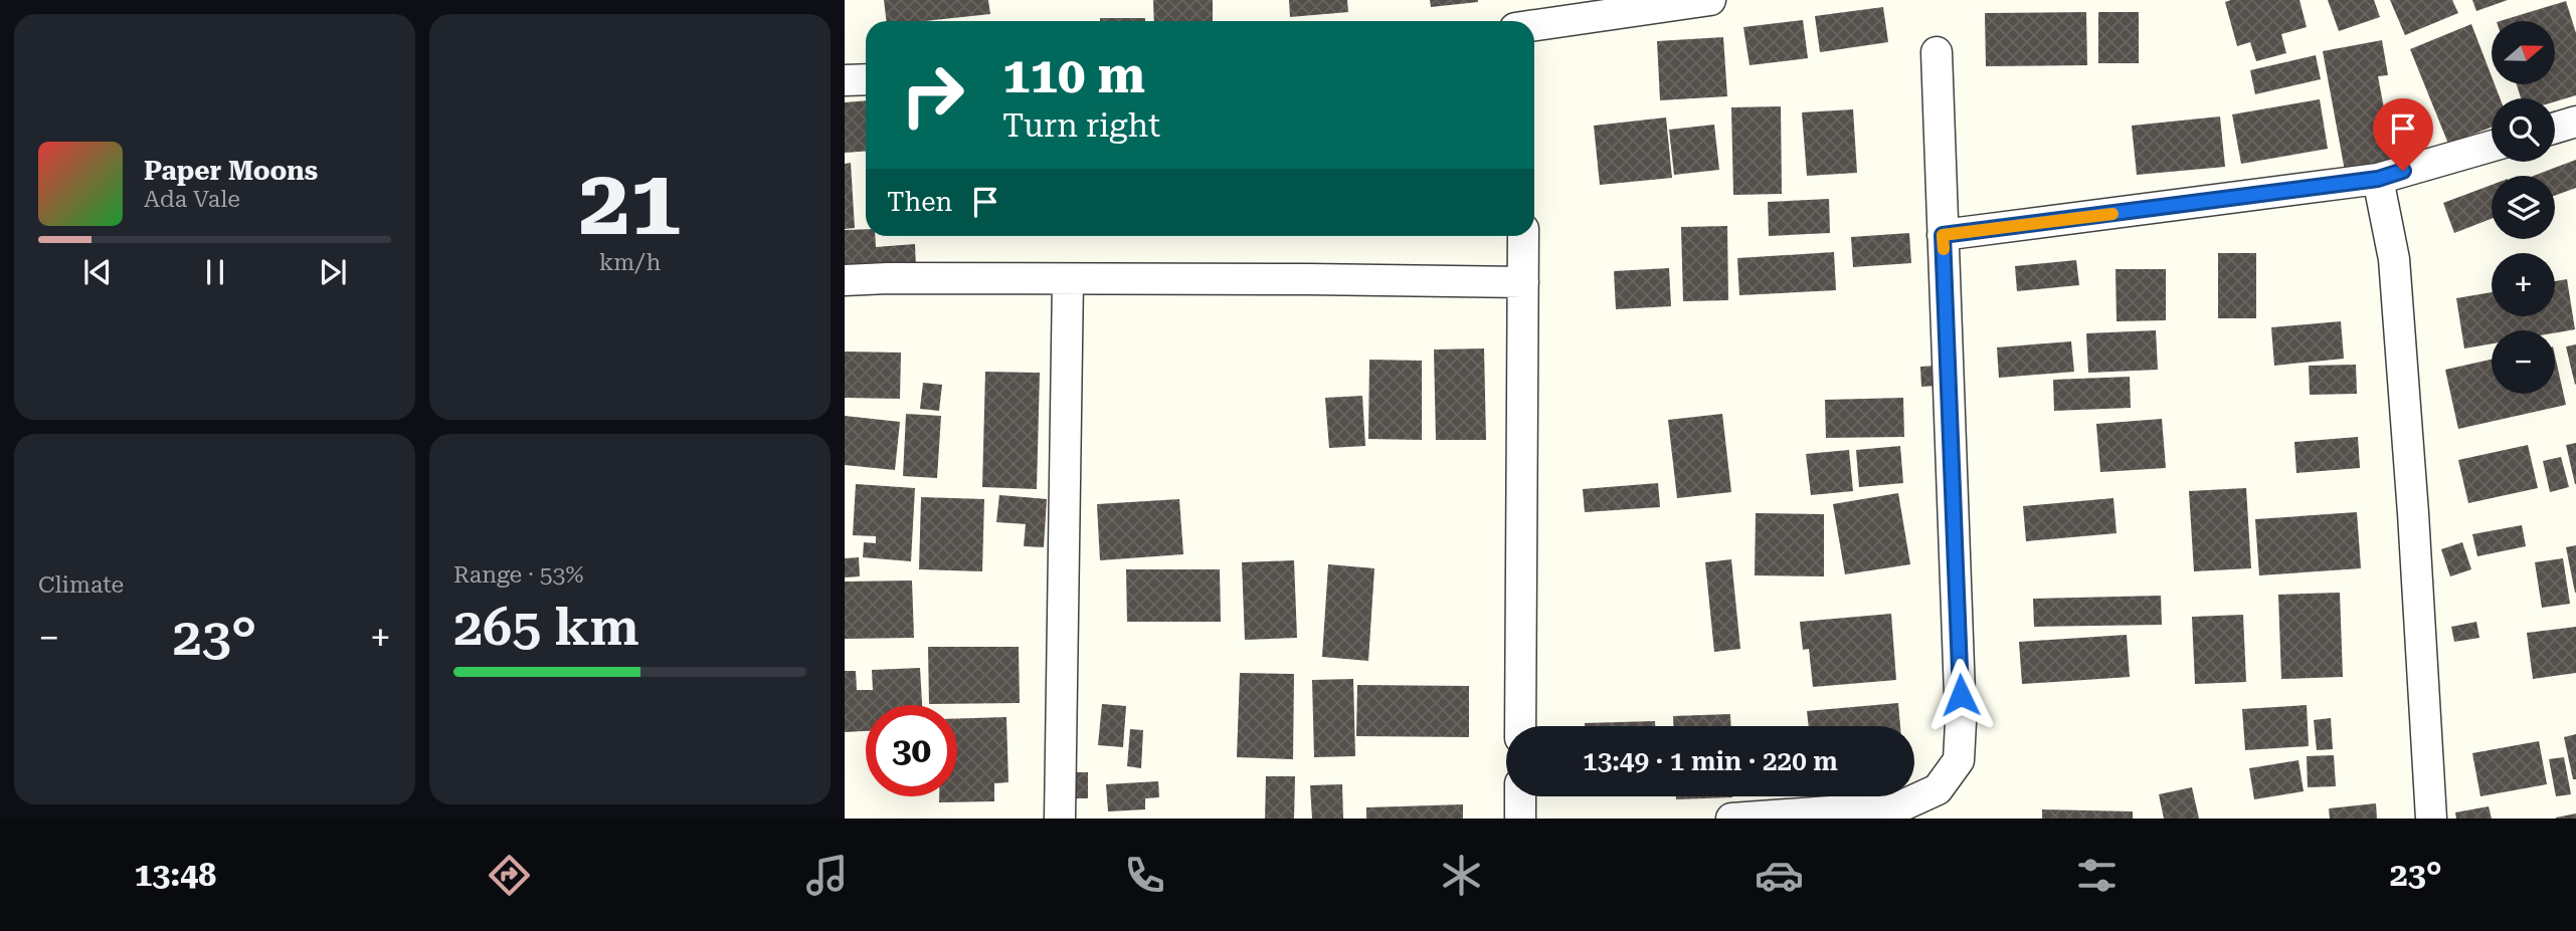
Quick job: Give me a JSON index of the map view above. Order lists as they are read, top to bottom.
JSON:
{
  "north": "right",
  "page": {
    "tile": [
      ["21", "km/h"],
      "Climate",
      ["Range · 53%", "265 km"]
    ],
    "map_buttons": ["+", "−"],
    "turn": ["110 m", "Turn right"],
    "song": ["Paper Moons", "Ada Vale"],
    "then": "Then",
    "heat": ["−", "23°", "+"],
    "limit": "30",
    "trip": "13:49 · 1 min · 220 m",
    "tabs": ["13:48", "23°"]
  }
}
